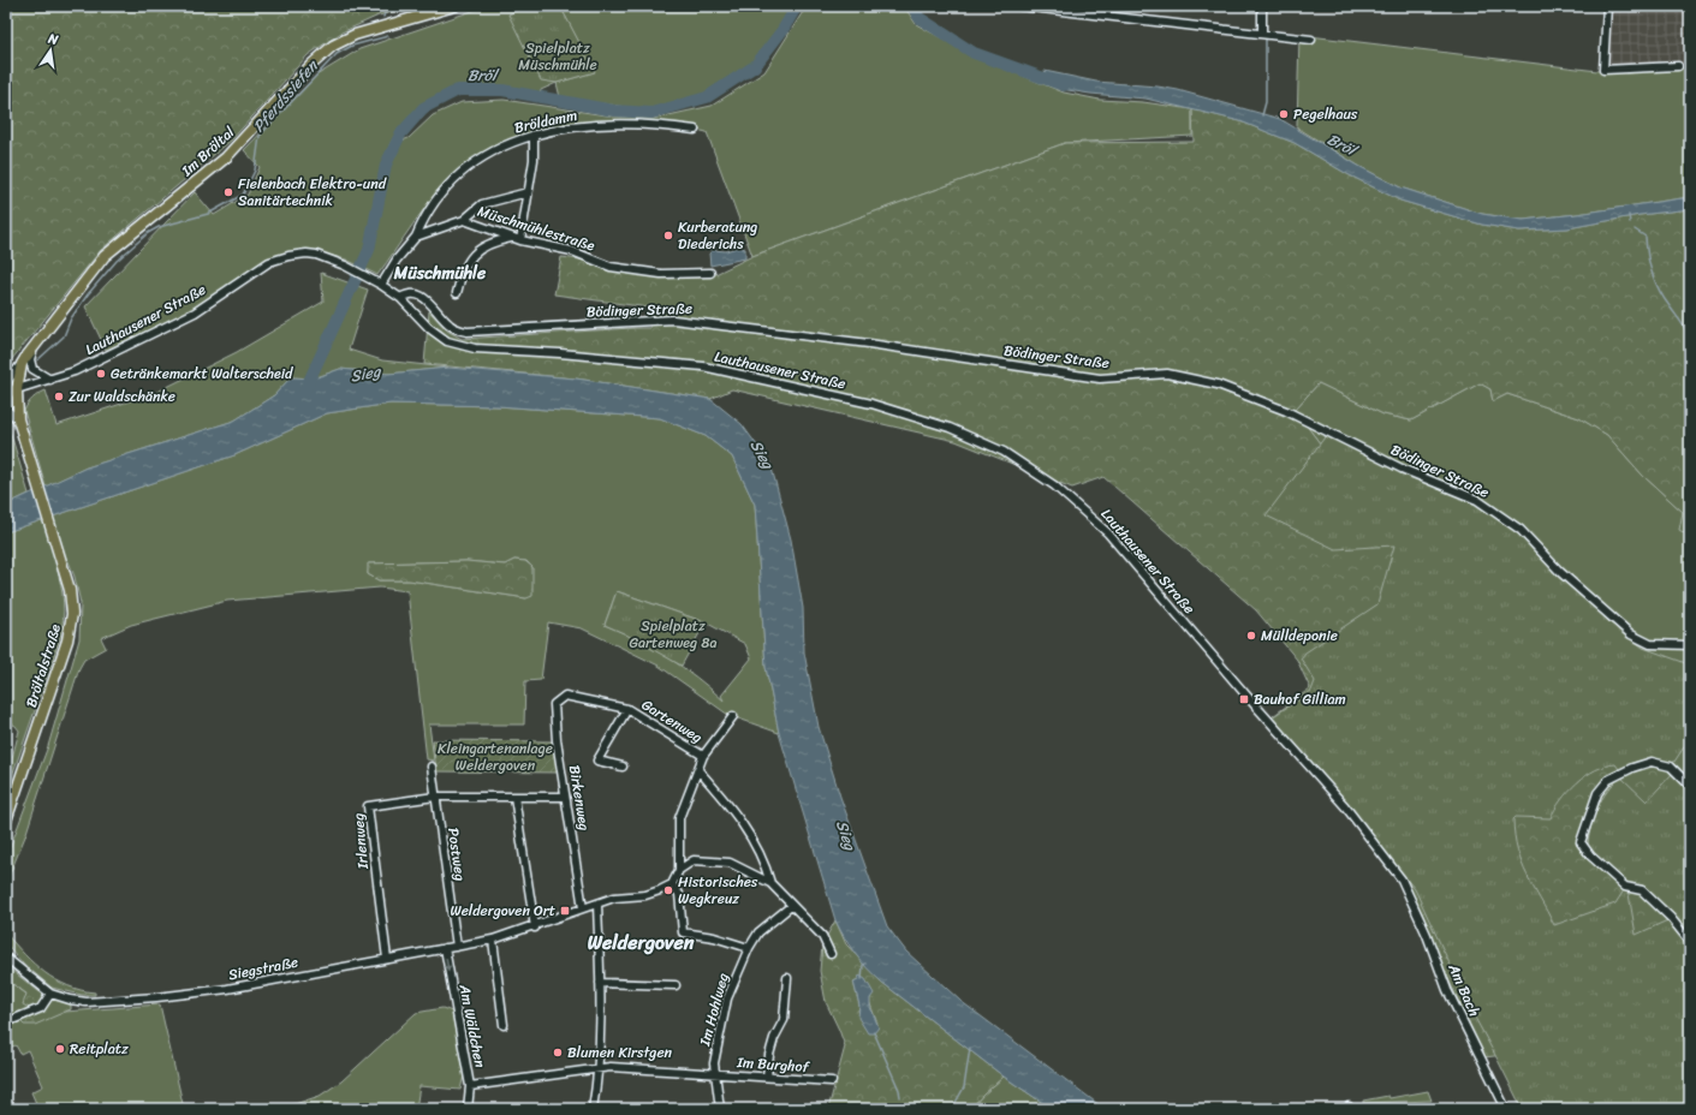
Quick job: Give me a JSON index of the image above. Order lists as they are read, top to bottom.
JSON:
{
  "streets": {
    "main road": ["Im Bröltal", "Bröltalstraße"],
    "street": [
      "Bröldamm",
      "Müschmühlestraße",
      "Bödinger Straße",
      "Lauthausener Straße",
      "Gartenweg",
      "Birkenweg",
      "Irlenweg",
      "Postweg",
      "Siegstraße",
      "Am Bach",
      "Im Hohlweg",
      "Am Wäldchen",
      "Im Burghof"
    ]
  },
  "crossings": [
    ["Bröldamm", "Müschmühlestraße"],
    ["Im Bröltal", "Lauthausener Straße"],
    ["Im Bröltal", "Bröltalstraße"],
    ["Bödinger Straße", "Lauthausener Straße"],
    ["Lauthausener Straße", "Am Bach"],
    ["Gartenweg", "Birkenweg"],
    ["Birkenweg", "Irlenweg"],
    ["Birkenweg", "Siegstraße"],
    ["Irlenweg", "Postweg"],
    ["Irlenweg", "Siegstraße"],
    ["Postweg", "Siegstraße"],
    ["Siegstraße", "Am Wäldchen"],
    ["Im Hohlweg", "Im Burghof"],
    ["Am Wäldchen", "Im Burghof"]
  ],
  "districts": ["Müschmühle", "Weldergoven"],
  "water": ["Bröl", "Pferdssiefen", "Sieg"],
  "parks": ["Spielplatz Müschmühle", "Spielplatz Gartenweg 8a", "Kleingartenanlage Weldergoven"],
  "places": {
    "other": [
      "Pegelhaus",
      "Fielenbach Elektro-und Sanitärtechnik",
      "Kurberatung Diederichs",
      "Getränkemarkt Walterscheid",
      "Zur Waldschänke",
      "Mülldeponie",
      "Historisches Wegkreuz",
      "Reitplatz",
      "Blumen Kirstgen"
    ],
    "transit": ["Bauhof Gilliam", "Weldergoven Ort"]
  },
  "north": "top"
}
